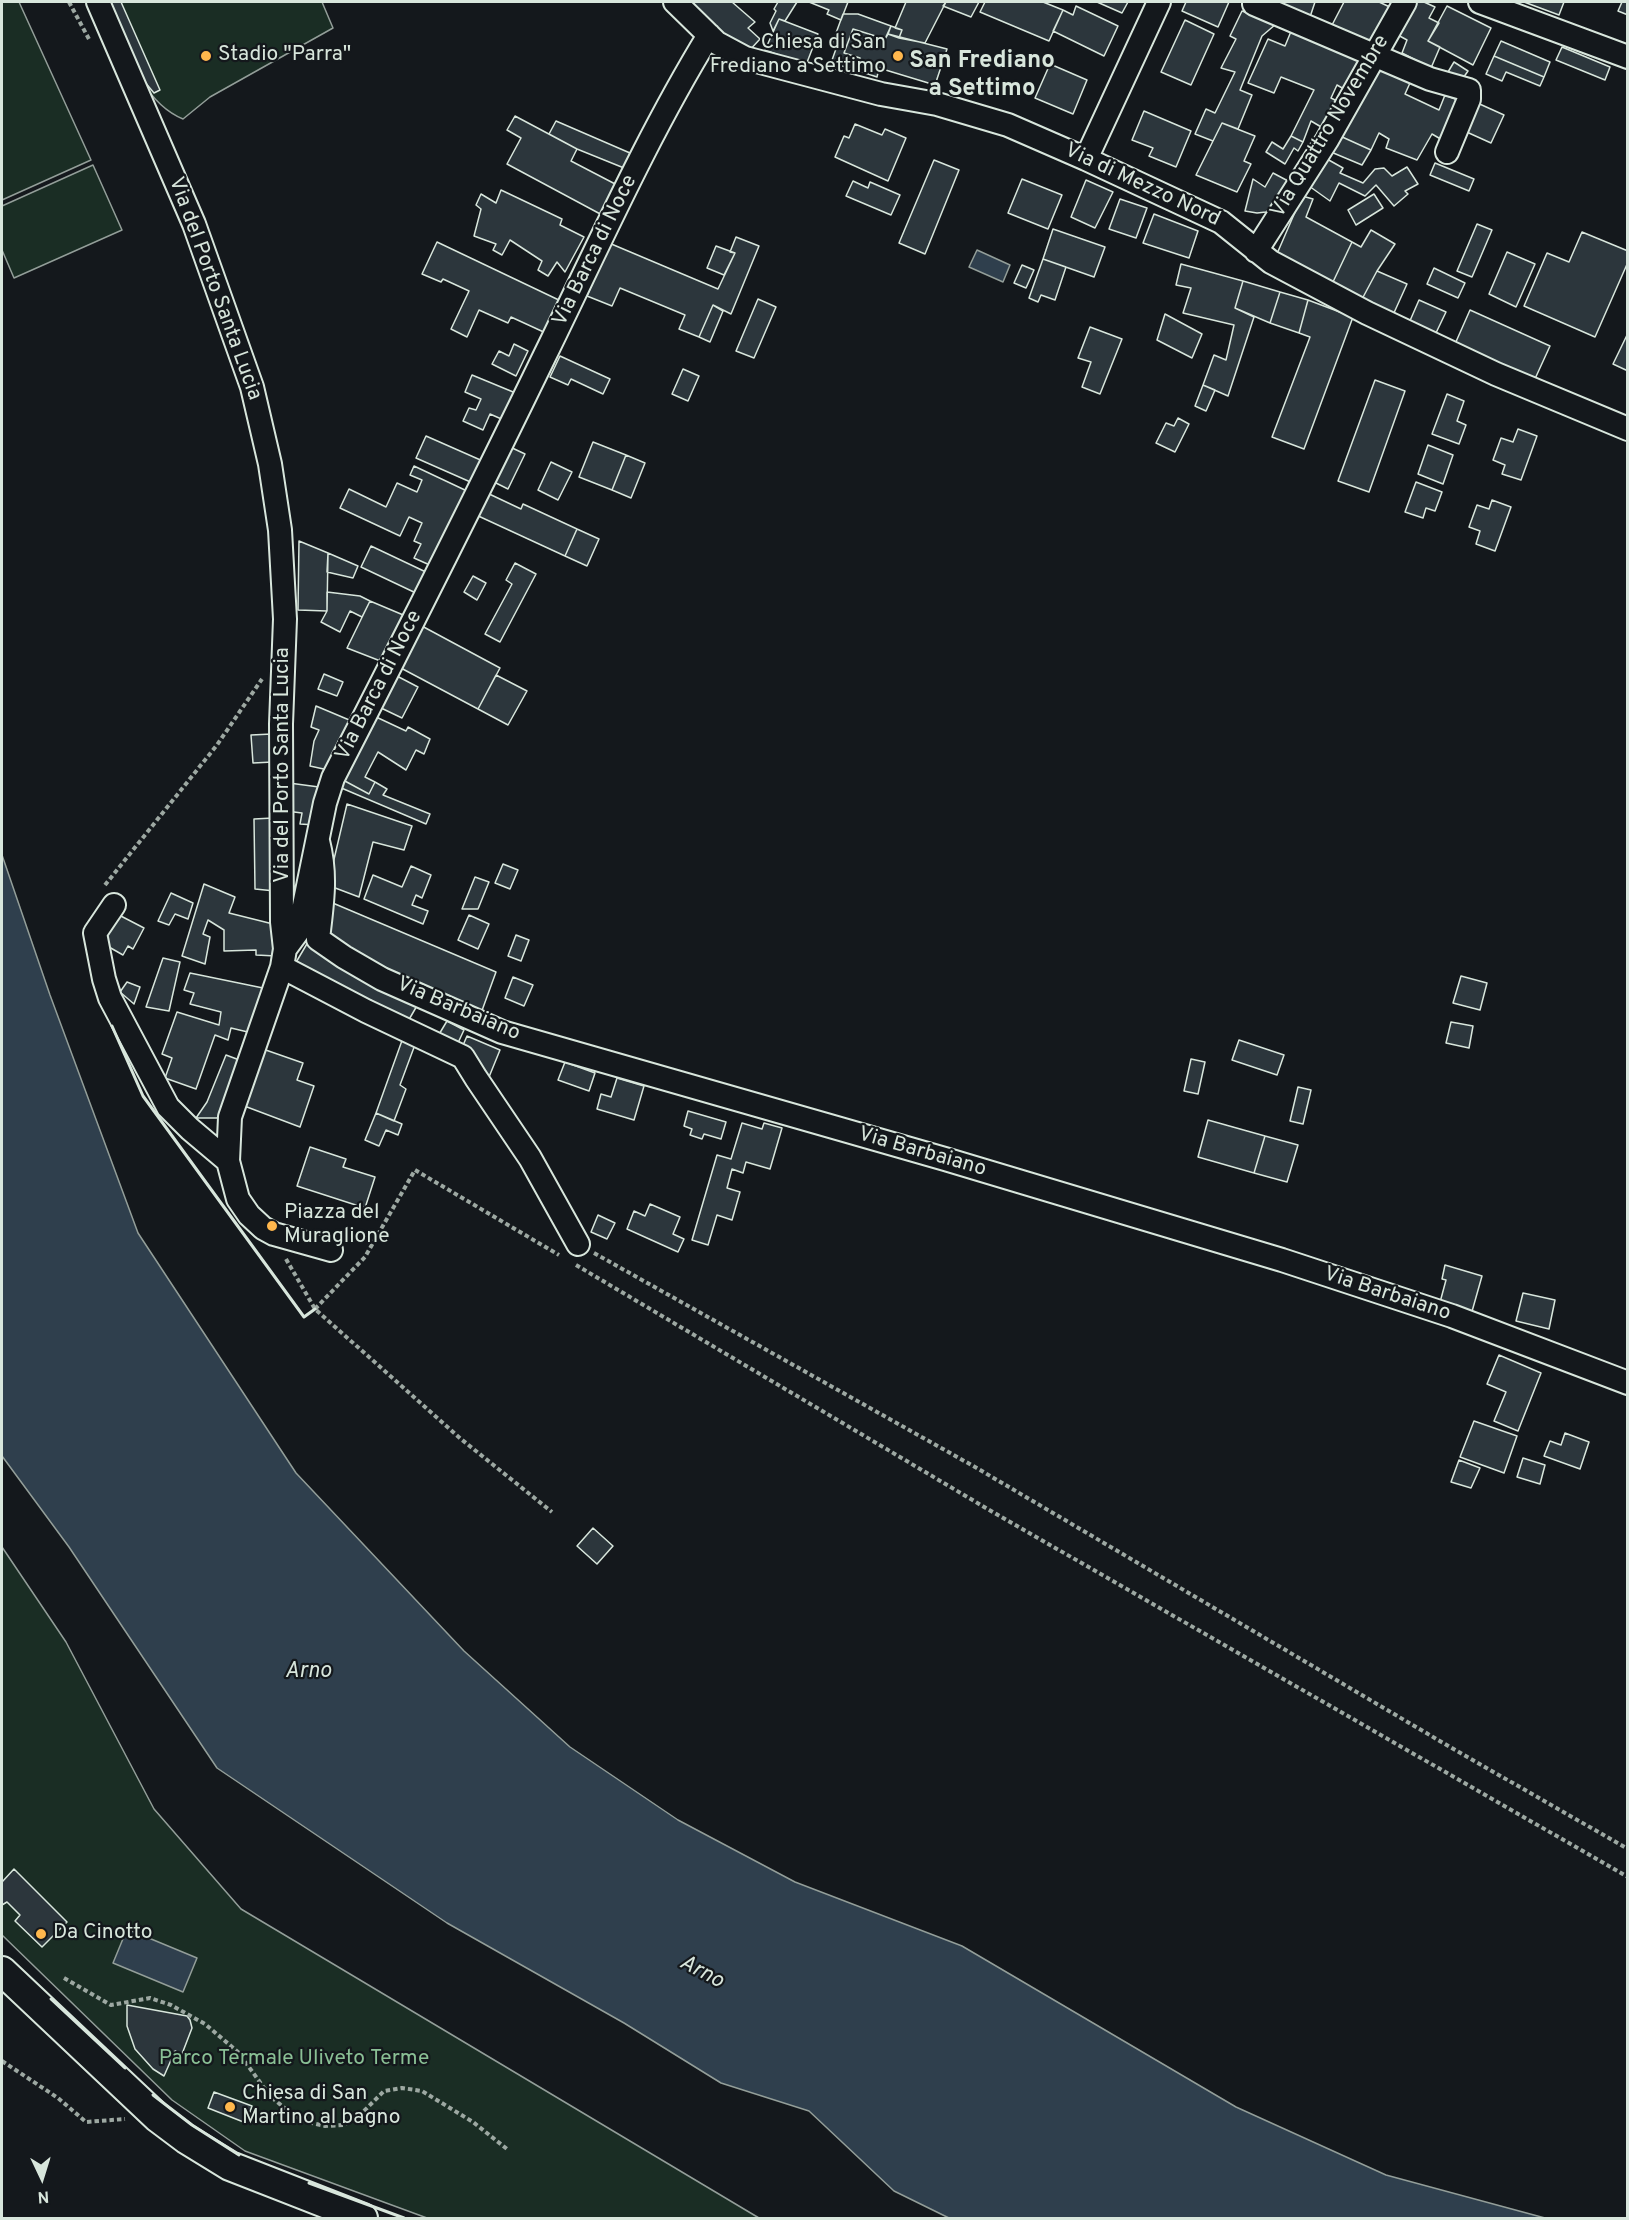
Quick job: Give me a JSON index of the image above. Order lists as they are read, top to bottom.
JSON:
{
  "streets": {
    "street": [
      "Via Quattro Novembre",
      "Via di Mezzo Nord",
      "Via Barca di Noce",
      "Via del Porto Santa Lucia",
      "Via Barbaiano"
    ]
  },
  "crossings": [
    ["Via Quattro Novembre", "Via di Mezzo Nord"],
    ["Via di Mezzo Nord", "Via Barca di Noce"],
    ["Via Barca di Noce", "Via del Porto Santa Lucia"],
    ["Via Barca di Noce", "Via Barbaiano"]
  ],
  "districts": ["San Frediano a Settimo"],
  "water": ["Arno"],
  "parks": ["Parco Termale Uliveto Terme"],
  "places": [
    "Stadio \"Parra\"",
    "Chiesa di San Frediano a Settimo",
    "Piazza del Muraglione",
    "Da Cinotto",
    "Chiesa di San Martino al bagno"
  ],
  "north": "bottom"
}
